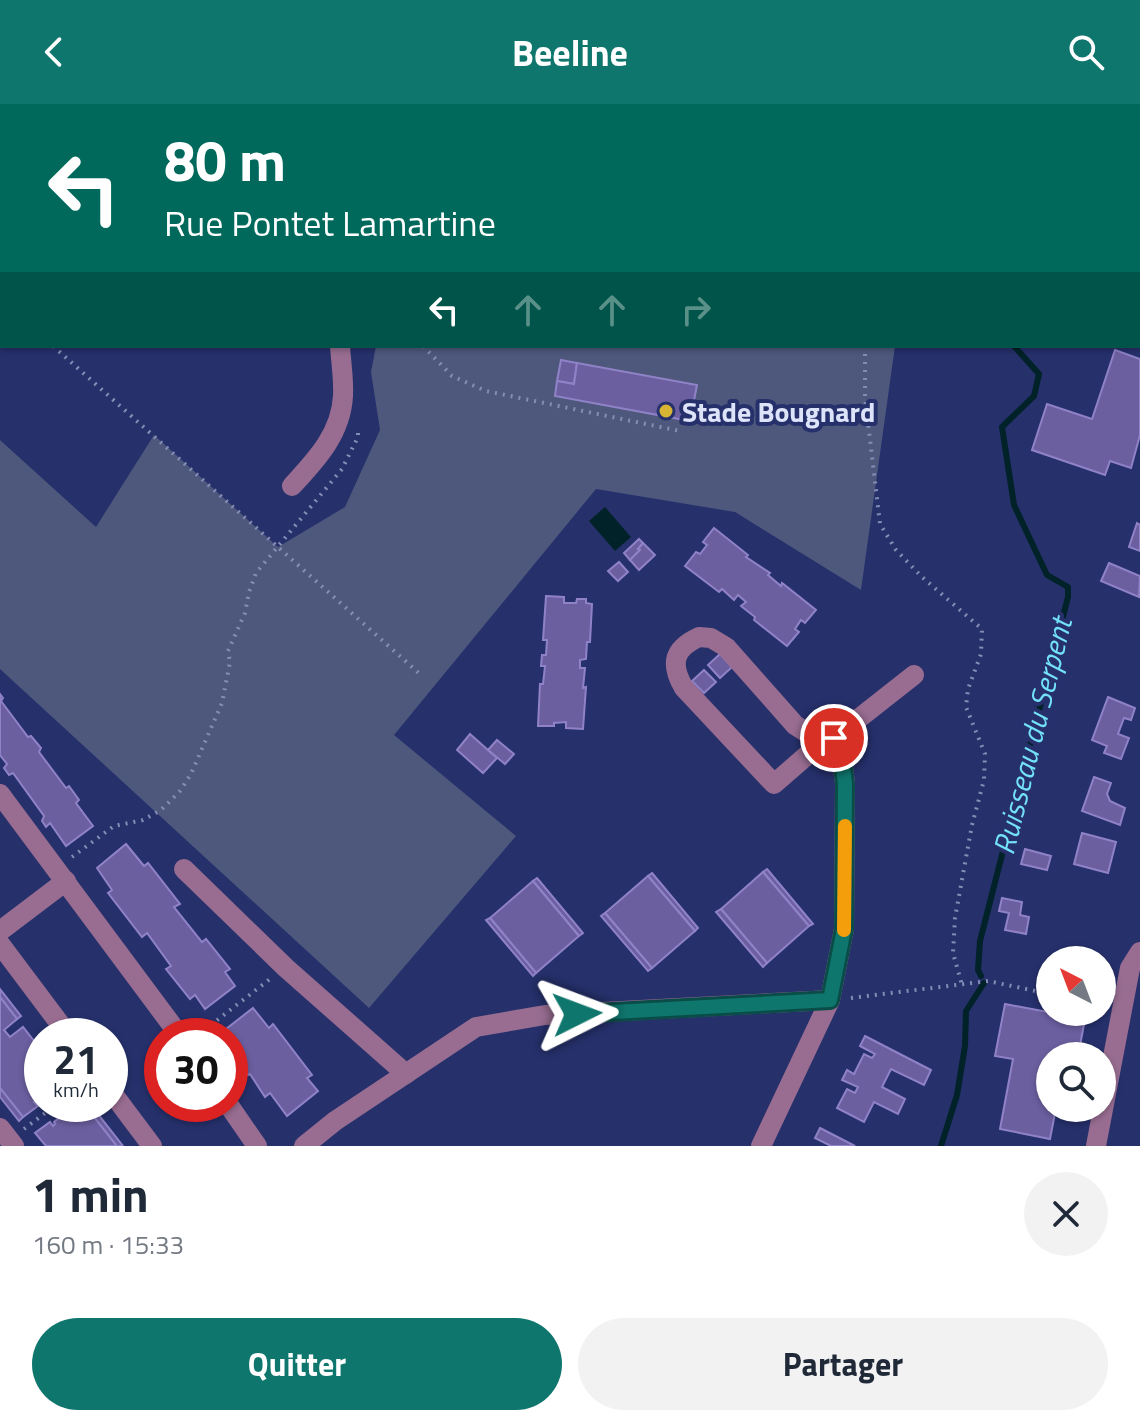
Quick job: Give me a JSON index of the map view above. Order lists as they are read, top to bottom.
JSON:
{
  "water": ["Ruisseau du Serpent"],
  "places": ["Stade Bougnard"],
  "north": "top left",
  "page": {
    "header": "Beeline",
    "turn": ["80 m", "Rue Pontet Lamartine"],
    "speed": "21 km/h",
    "limit": "30",
    "heading": ["1 min", "160 m · 15:33"],
    "buttons": ["Quitter", "Partager"]
  }
}
